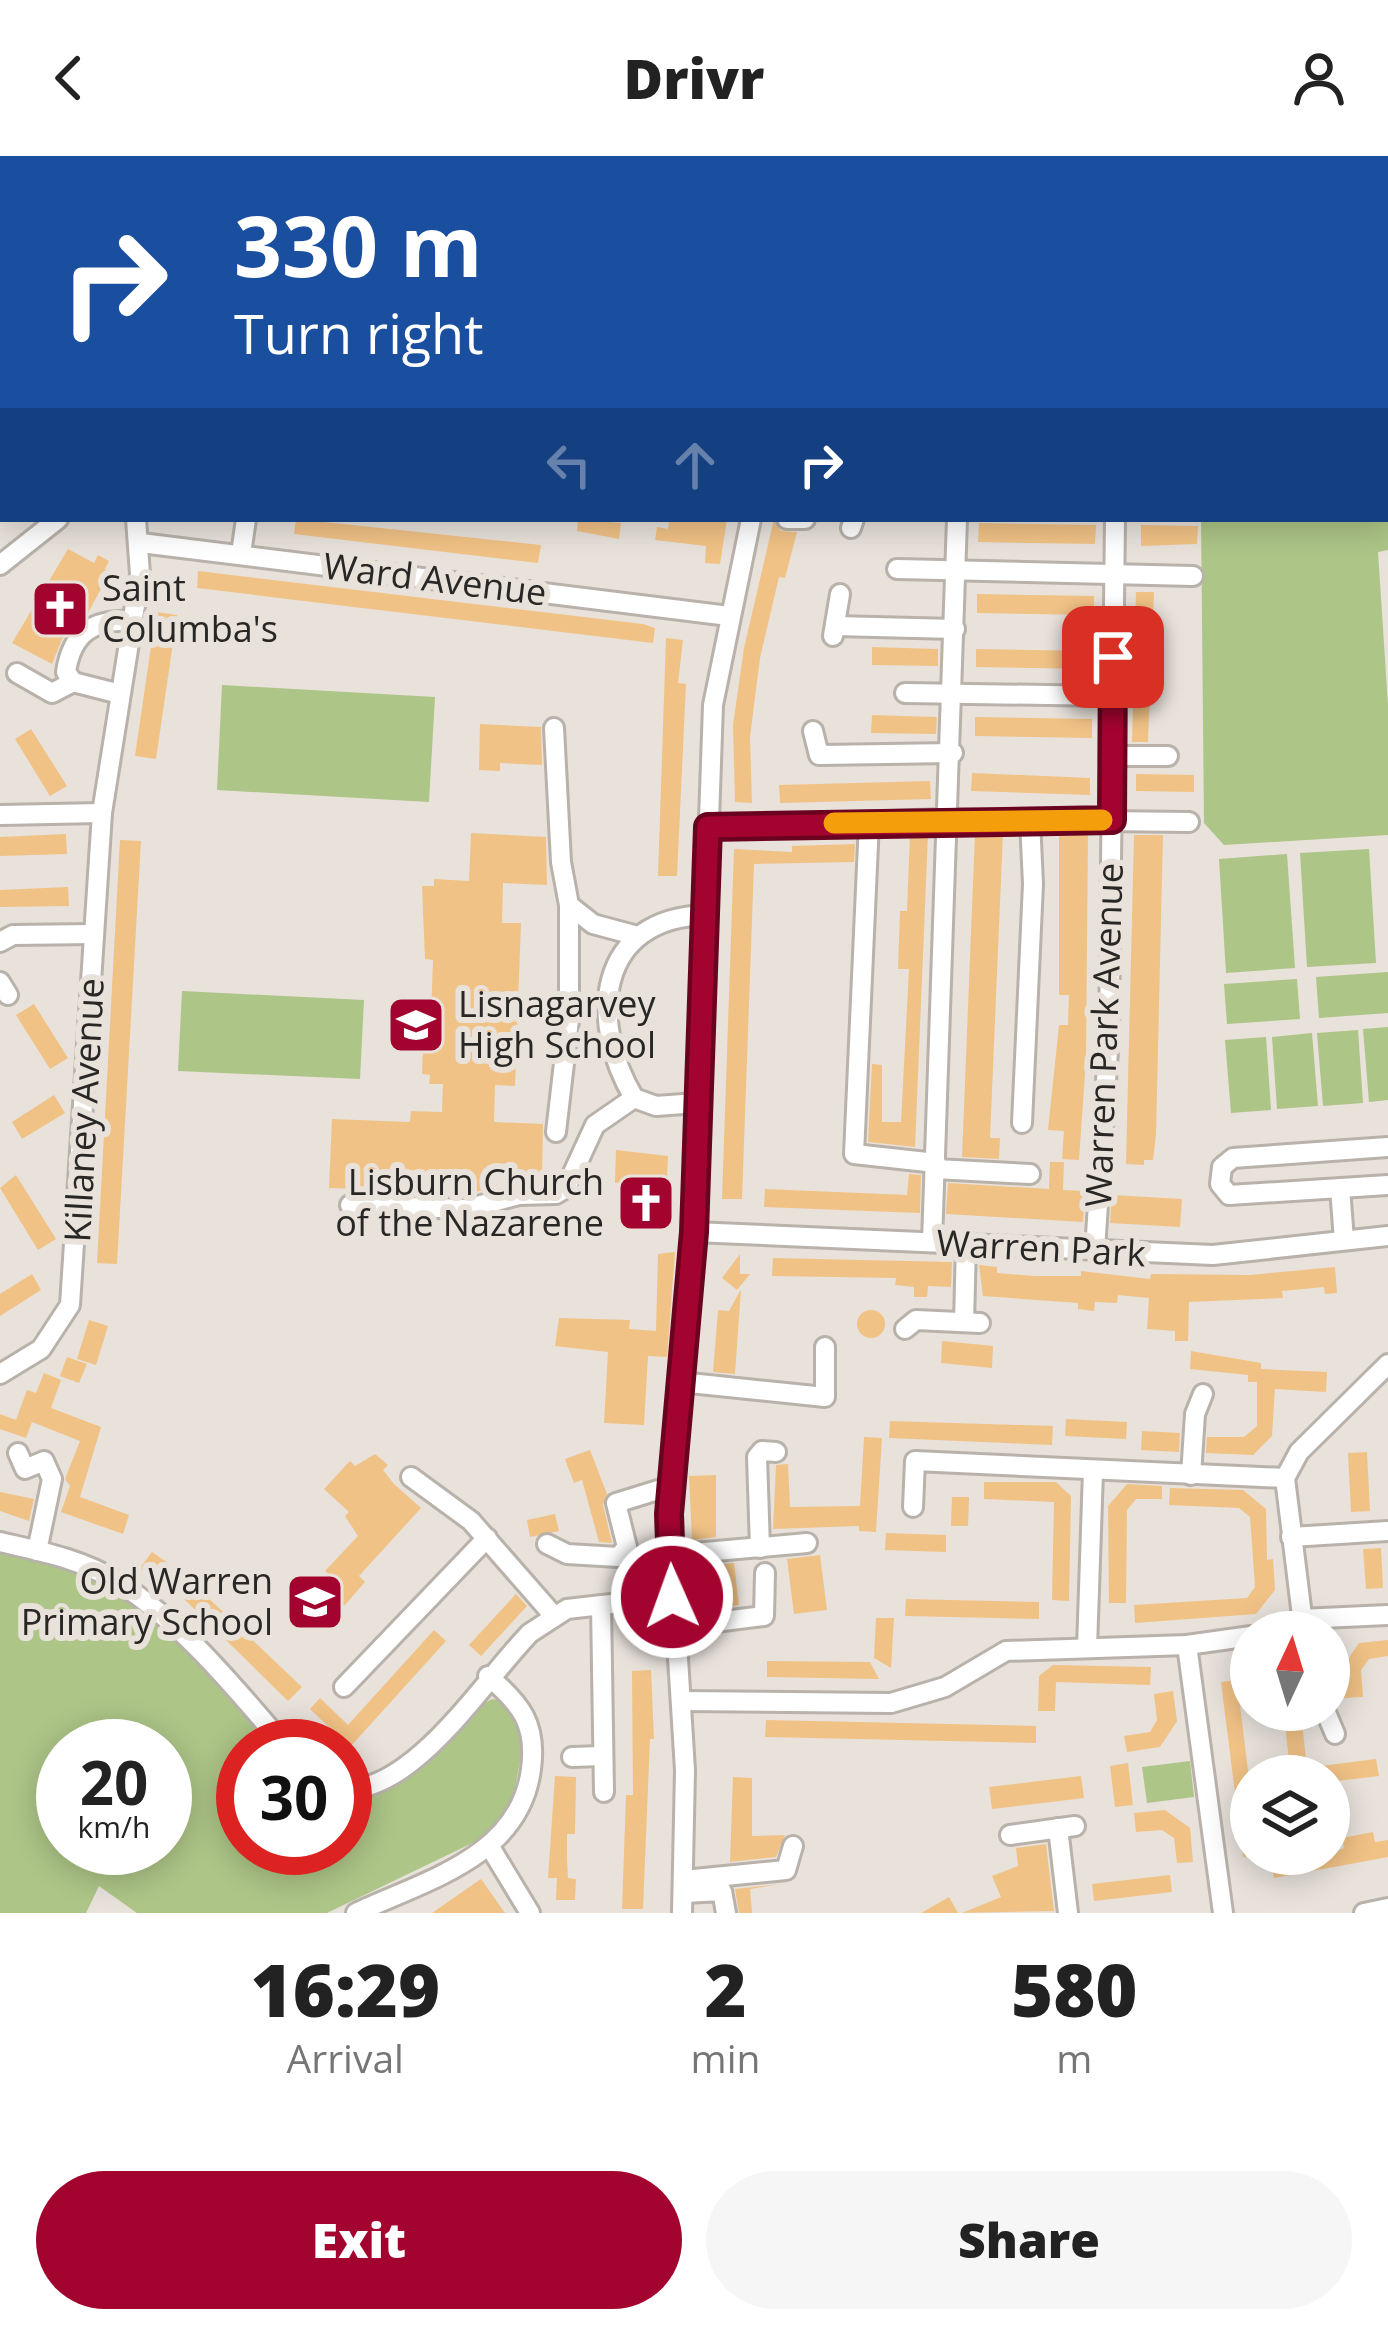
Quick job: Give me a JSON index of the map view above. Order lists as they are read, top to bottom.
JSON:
{
  "streets": {
    "street": [
      "Ward Avenue",
      "Warren Park Avenue",
      "Killaney Avenue",
      "Warren Park"
    ]
  },
  "crossings": [
    ["Ward Avenue", "Killaney Avenue"],
    ["Warren Park Avenue", "Warren Park"]
  ],
  "places": {
    "church": ["Saint Columba's", "Lisburn Church of the Nazarene"],
    "school or university": ["Lisnagarvey High School", "Old Warren Primary School"]
  },
  "north": "top",
  "page": {
    "header": "Drivr",
    "turn": ["330 m", "Turn right"],
    "speed": "20 km/h",
    "limit": "30",
    "eta": [
      "16:29",
      "Arrival",
      "2",
      "min",
      "580",
      "m"
    ],
    "buttons": ["Exit", "Share"]
  }
}
